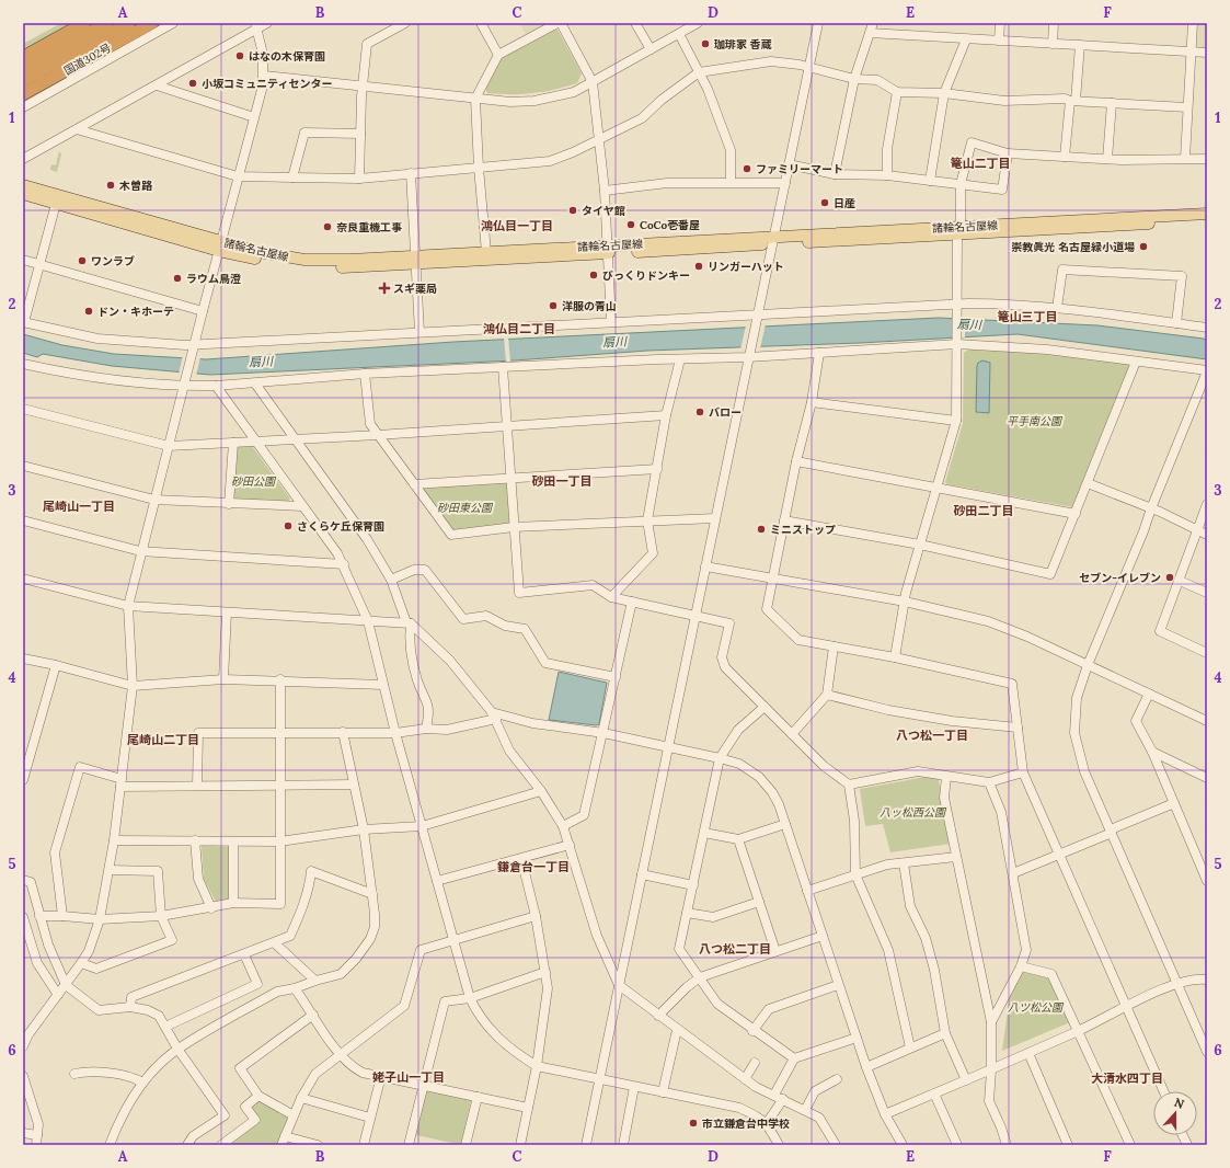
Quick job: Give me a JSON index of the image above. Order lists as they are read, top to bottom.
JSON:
{
  "streets": {
    "highway": ["国道302号"],
    "main road": ["諸輪名古屋線"]
  },
  "districts": [
    "篭山二丁目",
    "鴻仏目一丁目",
    "篭山三丁目",
    "鴻仏目二丁目",
    "砂田一丁目",
    "尾崎山一丁目",
    "砂田二丁目",
    "八つ松一丁目",
    "尾崎山二丁目",
    "鎌倉台一丁目",
    "八つ松二丁目",
    "姥子山一丁目",
    "大清水四丁目"
  ],
  "water": ["扇川"],
  "parks": [
    "平手南公園",
    "砂田公園",
    "砂田東公園",
    "八ッ松西公園",
    "八ツ松公園"
  ],
  "places": {
    "other": [
      "珈琲家 香蔵",
      "はなの木保育園",
      "小坂コミュニティセンター",
      "ファミリーマート",
      "木曽路",
      "日産",
      "タイヤ館",
      "CoCo壱番屋",
      "奈良重機工事",
      "崇教眞光 名古屋緑小道場",
      "ワンラブ",
      "リンガーハット",
      "びっくりドンキー",
      "ラウム鳥澄",
      "洋服の青山",
      "ドン・キホーテ",
      "バロー",
      "さくらケ丘保育園",
      "ミニストップ",
      "セブン-イレブン",
      "市立鎌倉台中学校"
    ],
    "health": ["スギ薬局"]
  },
  "north": "top",
  "grid": {
    "columns": [
      "A",
      "B",
      "C",
      "D",
      "E",
      "F"
    ],
    "rows": [
      "1",
      "2",
      "3",
      "4",
      "5",
      "6"
    ]
  }
}
